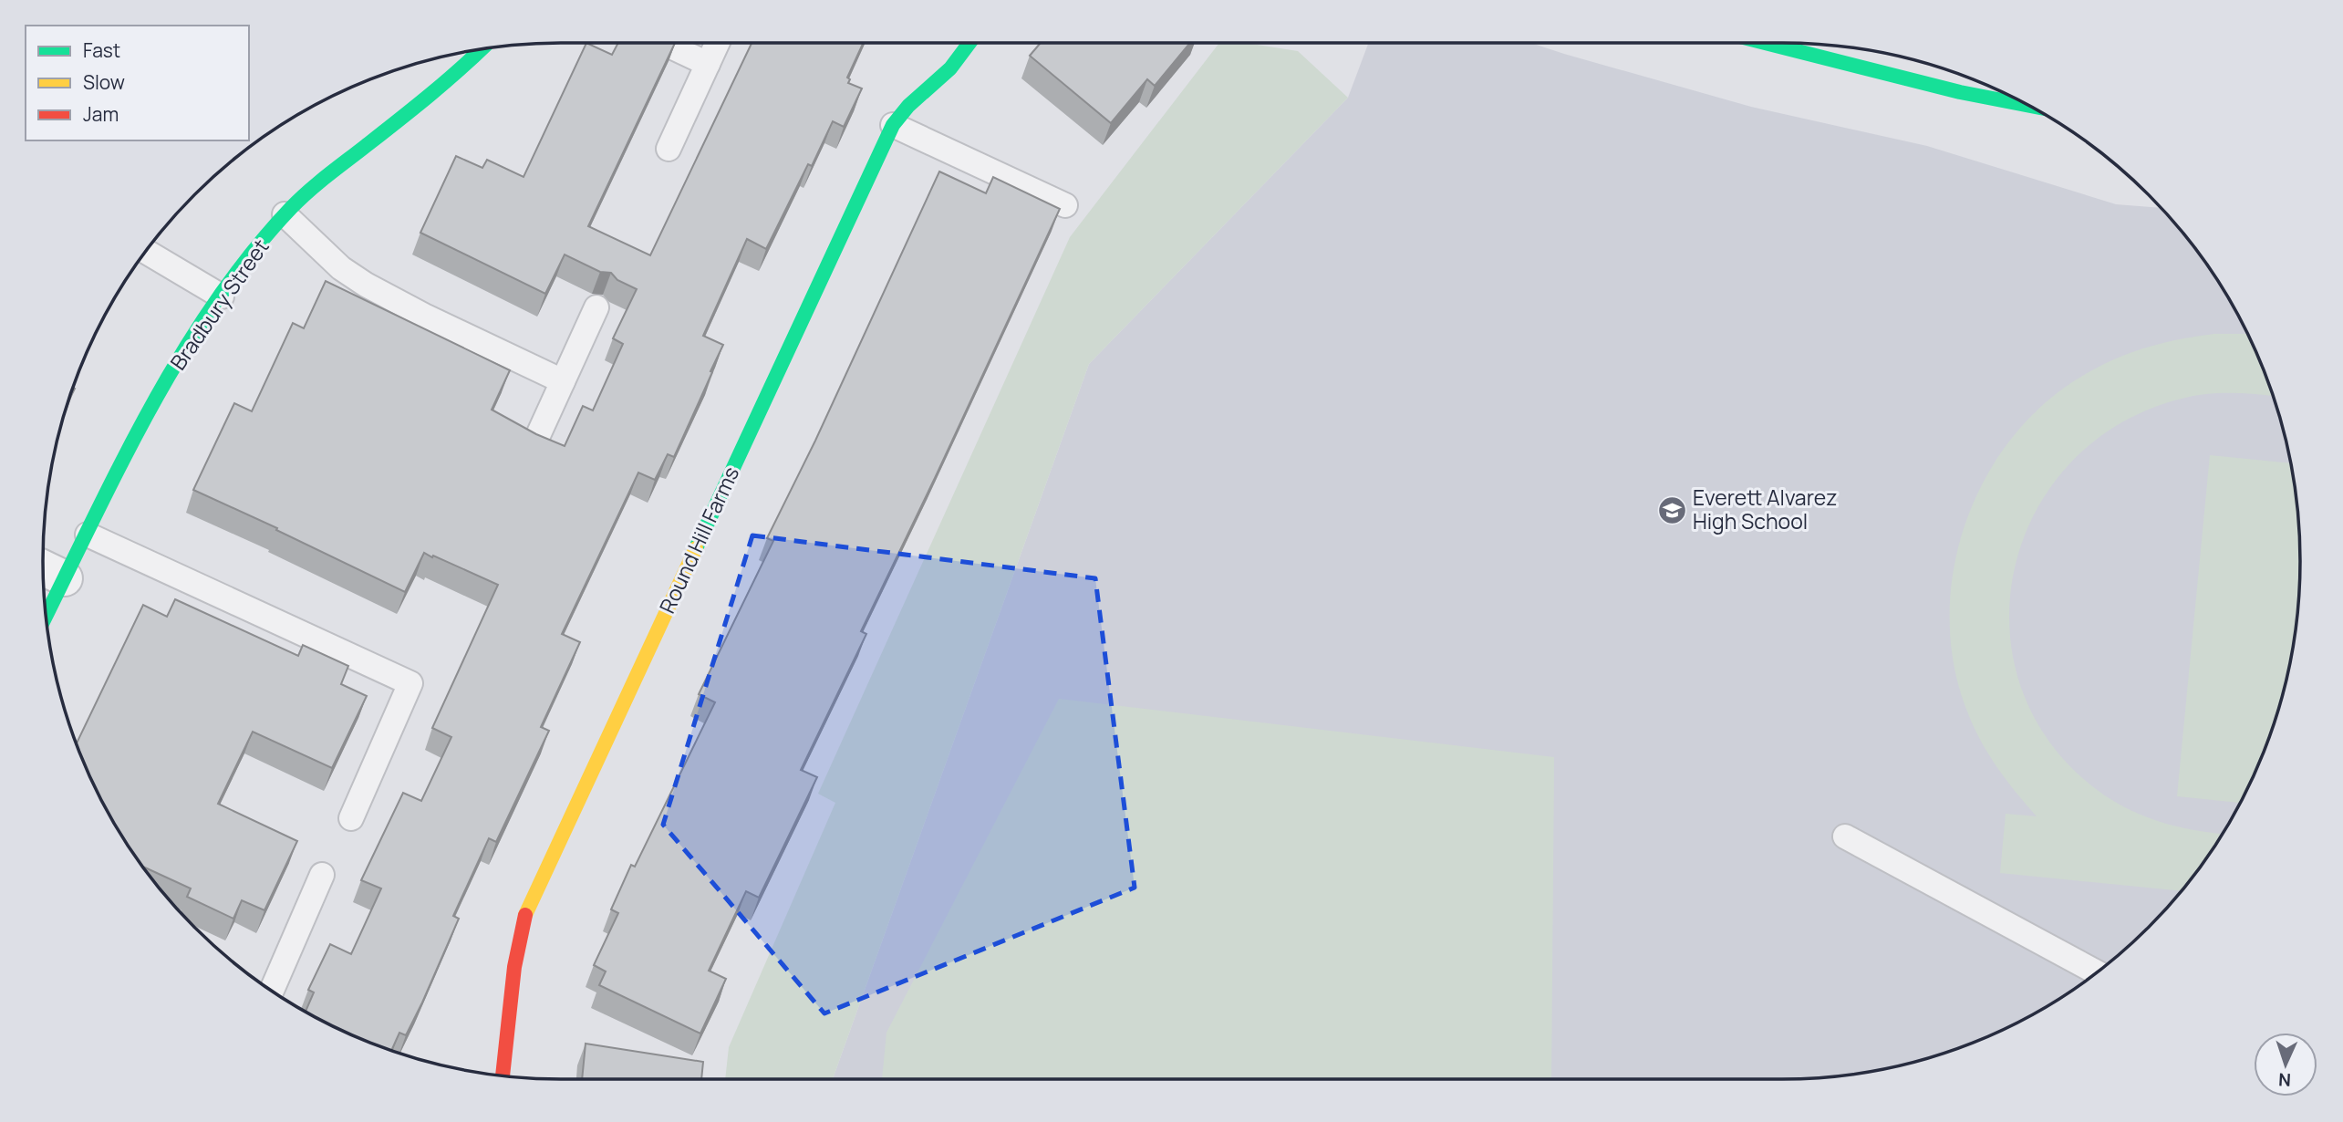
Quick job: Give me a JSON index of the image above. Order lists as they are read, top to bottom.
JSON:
{
  "streets": {
    "street": ["Bradbury Street", "Round Hill Farms"]
  },
  "places": {
    "school or university": ["Everett Alvarez High School"]
  },
  "legend": ["Fast", "Slow", "Jam"],
  "north": "bottom"
}
